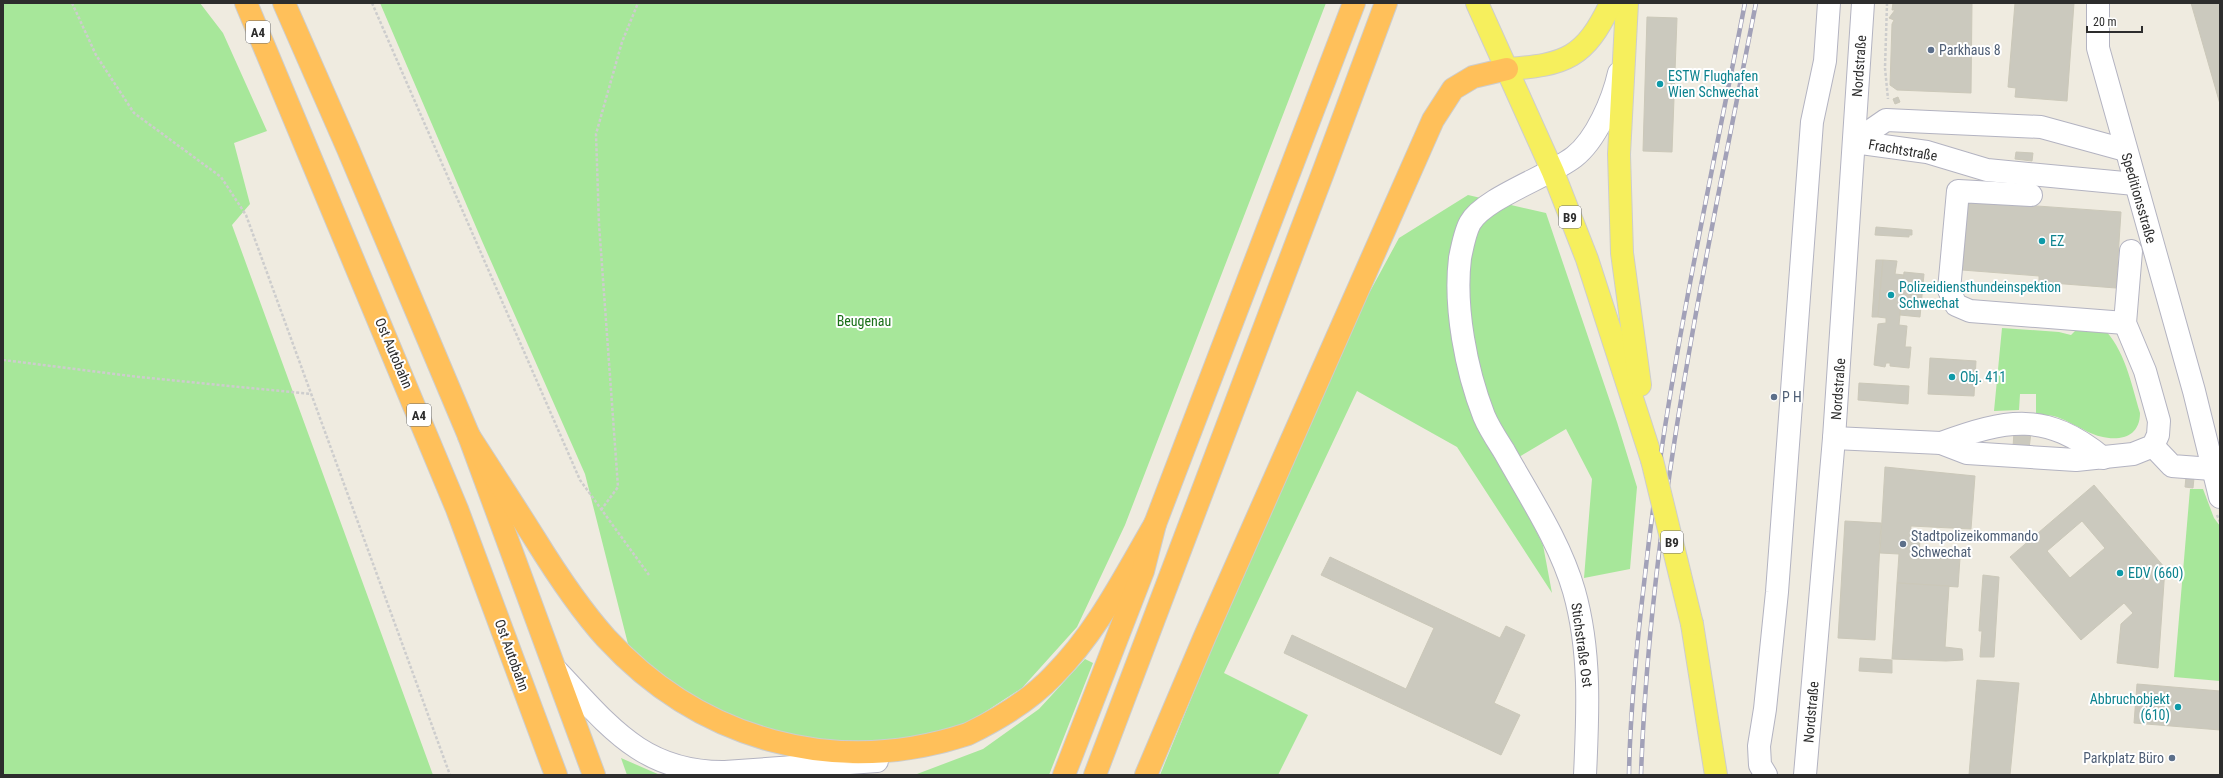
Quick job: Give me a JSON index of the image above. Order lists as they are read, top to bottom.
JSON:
{
  "streets": {
    "highway": ["A4", "Ost Autobahn"],
    "main road": ["B9"],
    "street": [
      "Nordstraße",
      "Frachtstraße",
      "Speditionsstraße",
      "Stichstraße Ost"
    ]
  },
  "crossings": [
    ["Nordstraße", "Frachtstraße"],
    ["Frachtstraße", "Speditionsstraße"],
    ["B9", "Stichstraße Ost"]
  ],
  "parks": ["Beugenau"],
  "places": [
    "Parkhaus 8",
    "ESTW Flughafen Wien Schwechat",
    "EZ",
    "Polizeidiensthundeinspektion Schwechat",
    "Obj. 411",
    "P H",
    "Stadtpolizeikommando Schwechat",
    "EDV (660)",
    "Abbruchobjekt (610)",
    "Parkplatz Büro"
  ],
  "scale_bar": "20 m"
}
